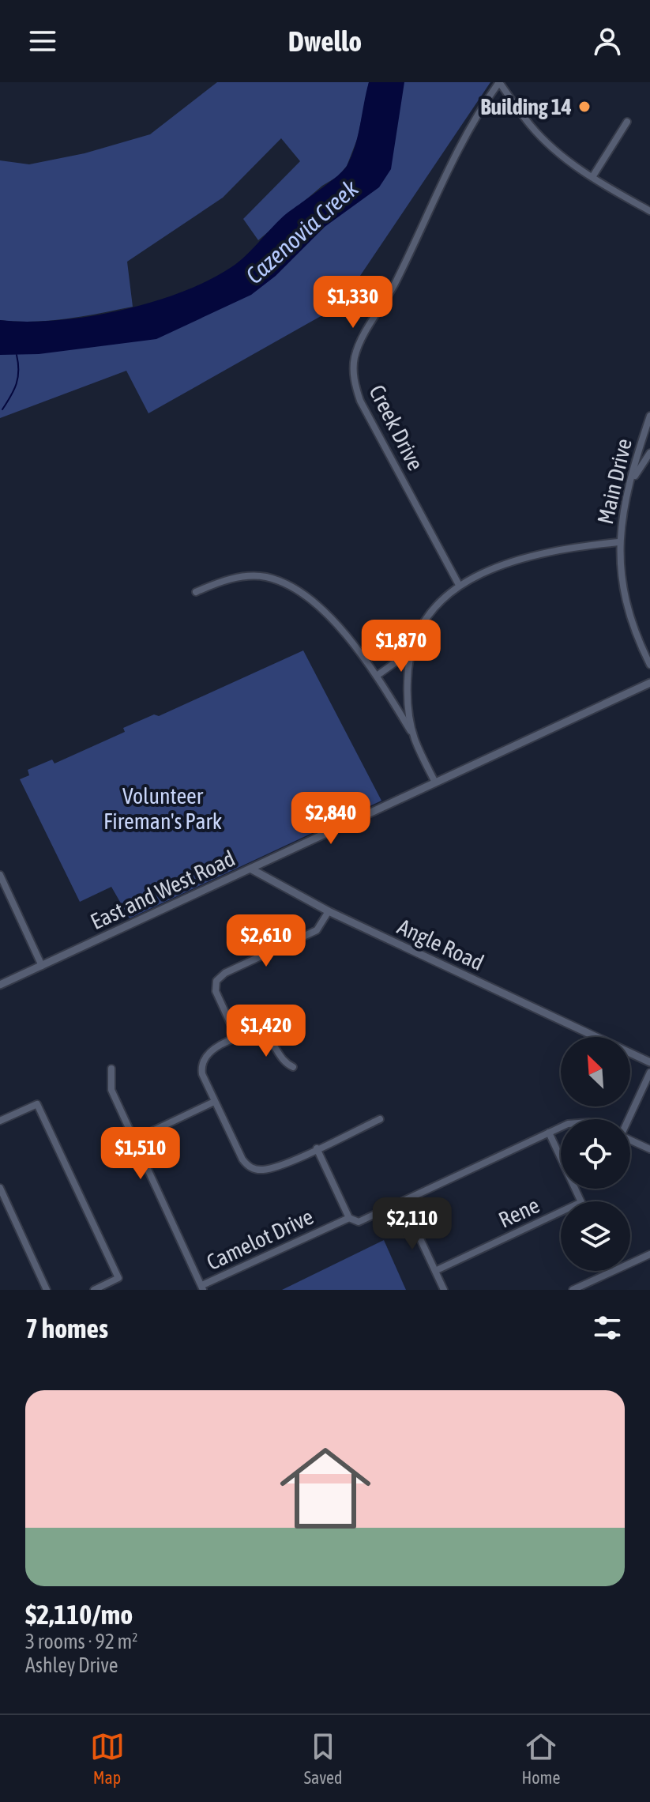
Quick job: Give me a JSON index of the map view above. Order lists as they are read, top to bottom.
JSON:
{
  "streets": {
    "street": [
      "Creek Drive",
      "Main Drive",
      "East and West Road",
      "Angle Road",
      "Rene",
      "Camelot Drive"
    ]
  },
  "crossings": [
    ["East and West Road", "Angle Road"],
    ["Rene", "Camelot Drive"]
  ],
  "water": ["Cazenovia Creek"],
  "parks": ["Volunteer Fireman's Park"],
  "places": ["Building 14"],
  "north": "top left",
  "page": {
    "header": "Dwello",
    "price": [
      "$1,330",
      "$1,870",
      "$2,840",
      "$2,610",
      "$1,420",
      "$1,510",
      "$2,110"
    ],
    "heading": "7 homes",
    "list": [
      {
        "name": "$2,110/mo",
        "note": "3 rooms · 92 m² · Ashley Drive"
      }
    ],
    "tabs": ["Map", "Saved", "Home"]
  }
}
